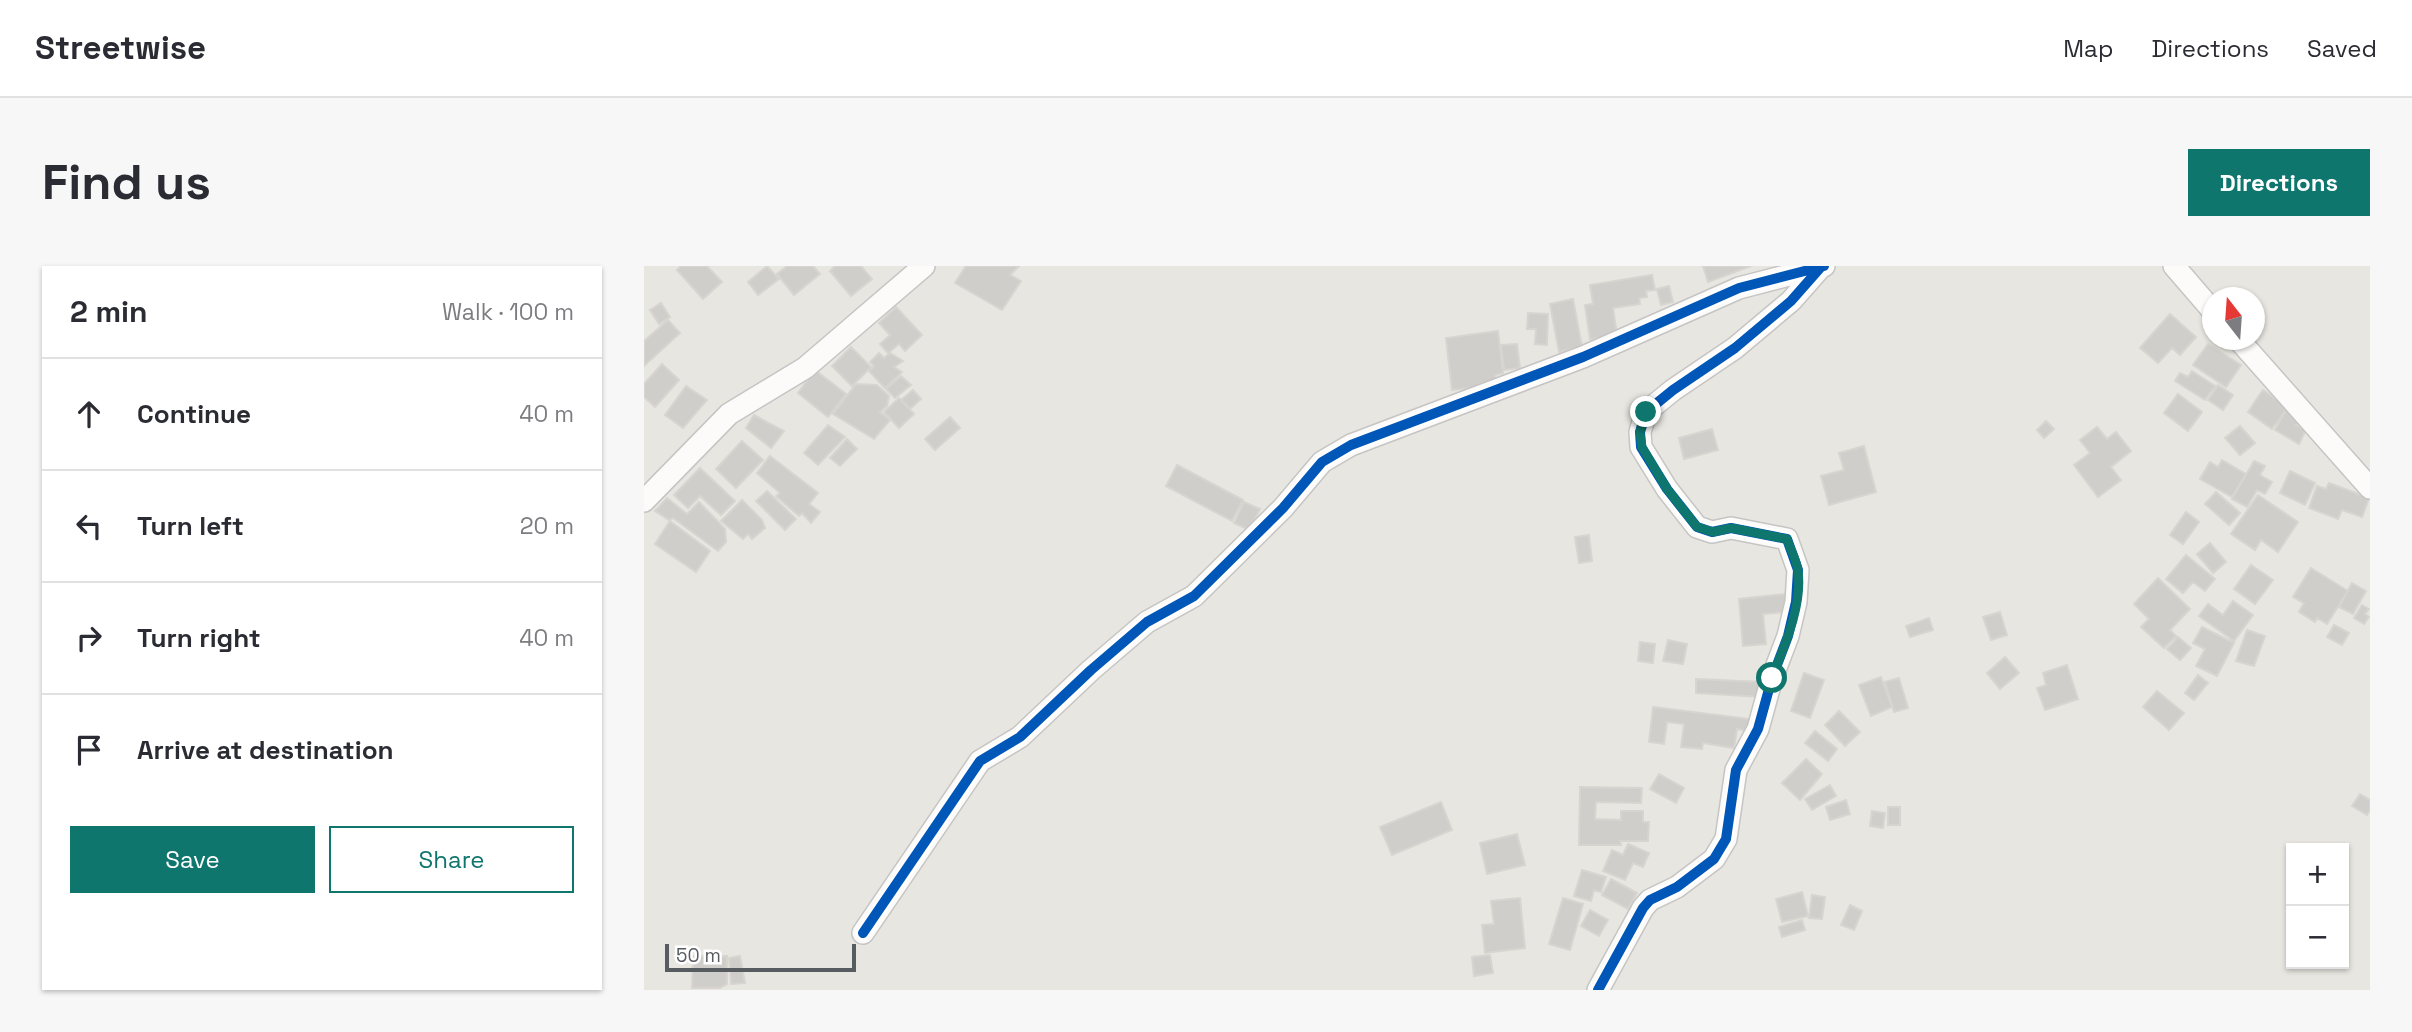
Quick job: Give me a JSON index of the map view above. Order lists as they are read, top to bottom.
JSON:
{
  "scale_bar": "50 m",
  "north": "top",
  "page": {
    "header": "Streetwise",
    "nav": ["Map", "Directions", "Saved"],
    "buttons": [
      "Directions",
      ["Save", "Share"]
    ],
    "title": "Find us",
    "heading": ["2 min", "Walk · 100 m"],
    "list": [
      ["Continue", "40 m"],
      ["Turn left", "20 m"],
      ["Turn right", "40 m"],
      "Arrive at destination"
    ],
    "map_buttons": ["+", "−"],
    "scale": "50 m"
  }
}
